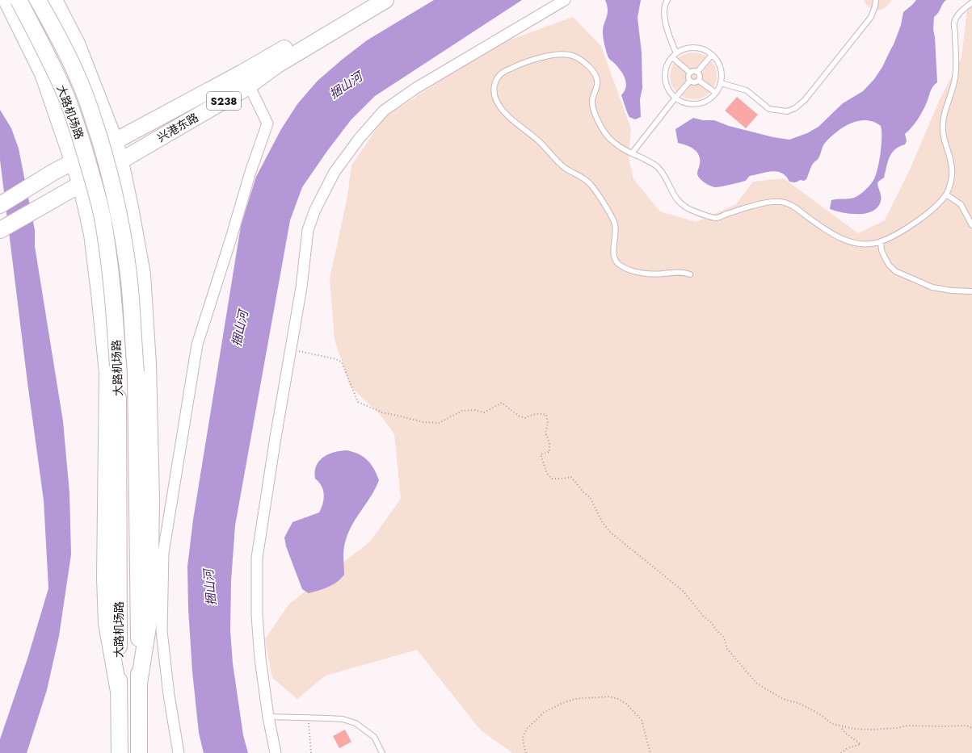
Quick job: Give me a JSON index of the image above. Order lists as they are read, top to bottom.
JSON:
{
  "streets": {
    "main road": ["S238", "大路机场路", "兴港东路"]
  },
  "water": ["捆山河"]
}
